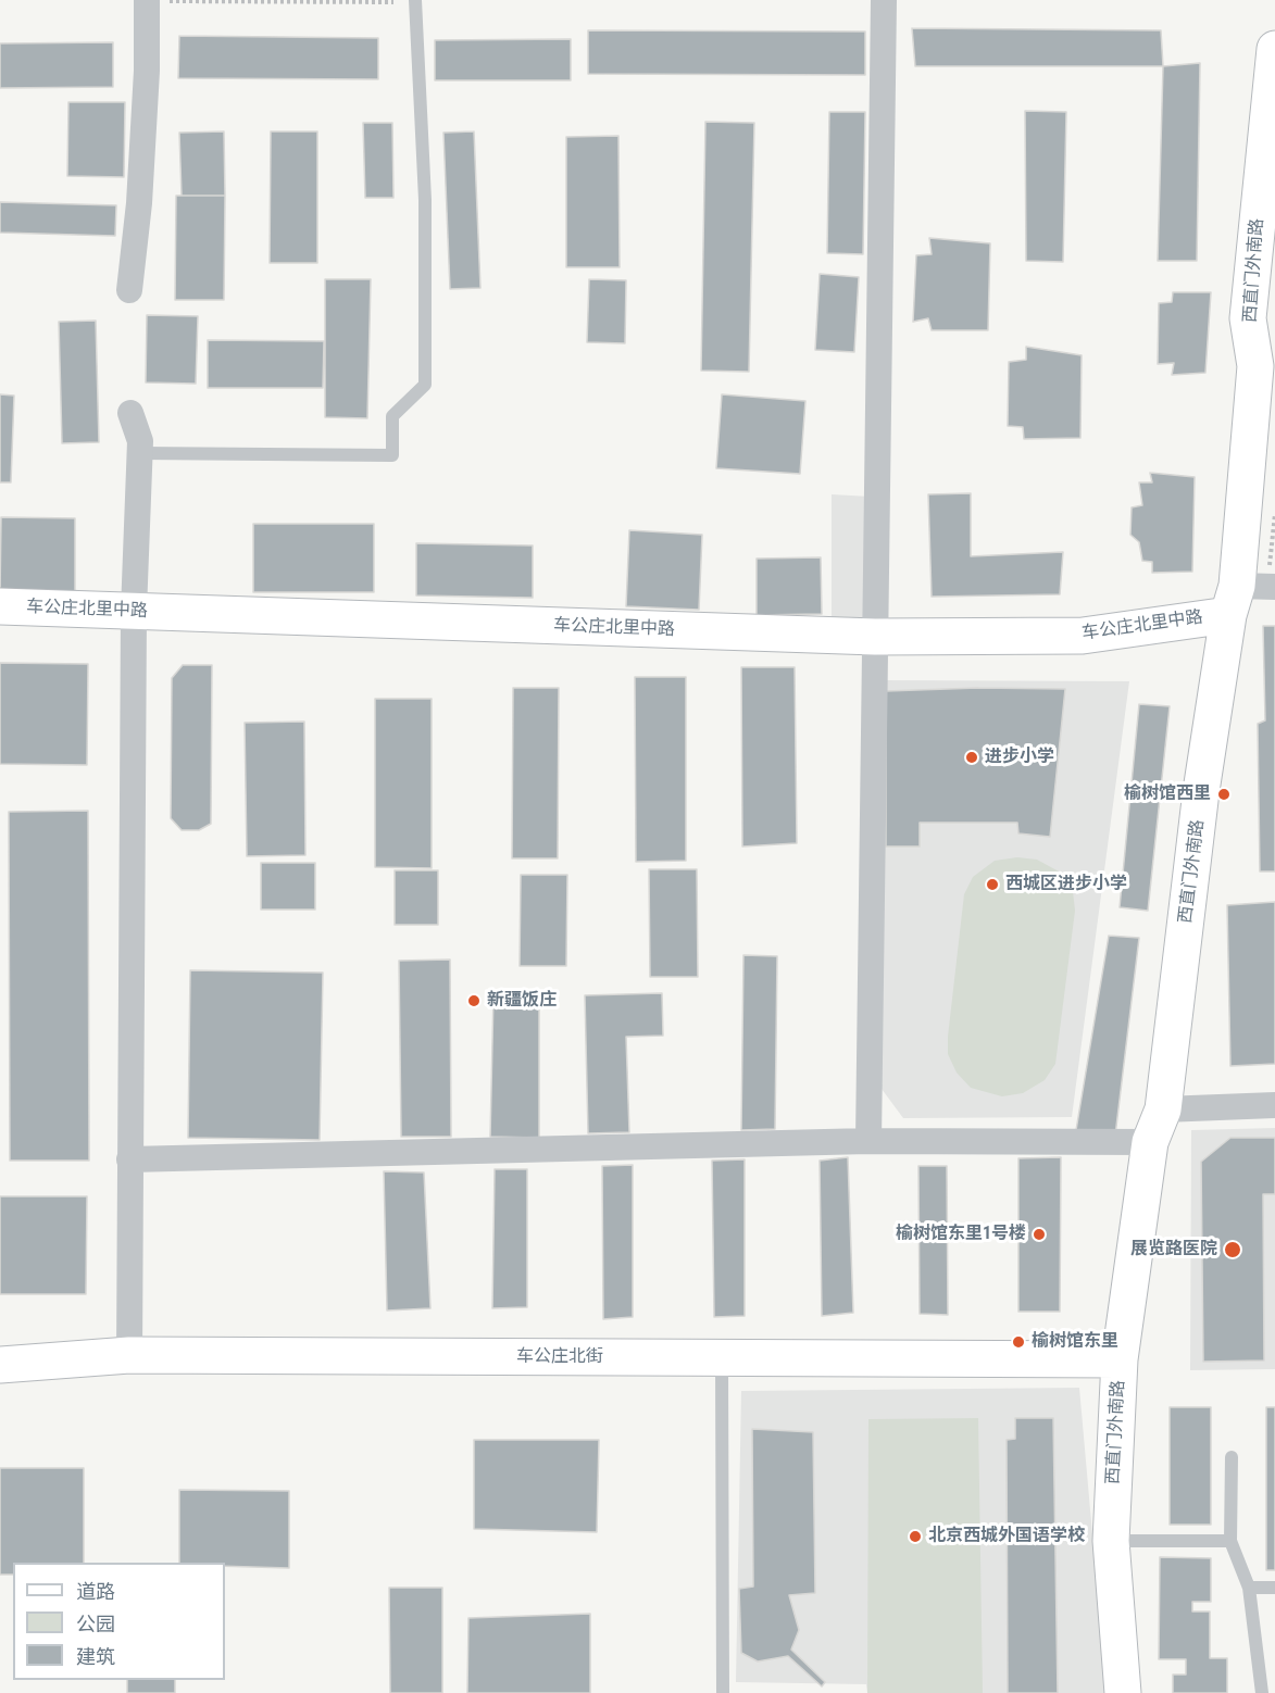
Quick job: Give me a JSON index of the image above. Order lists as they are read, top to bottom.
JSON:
{
  "streets": {
    "street": ["西直门外南路", "车公庄北里中路", "车公庄北街"]
  },
  "crossings": [
    ["西直门外南路", "车公庄北里中路"],
    ["西直门外南路", "车公庄北街"]
  ],
  "places": [
    "进步小学",
    "榆树馆西里",
    "西城区进步小学",
    "新疆饭庄",
    "榆树馆东里1号楼",
    "展览路医院",
    "榆树馆东里",
    "北京西城外国语学校"
  ],
  "legend": ["道路", "公园", "建筑"]
}
